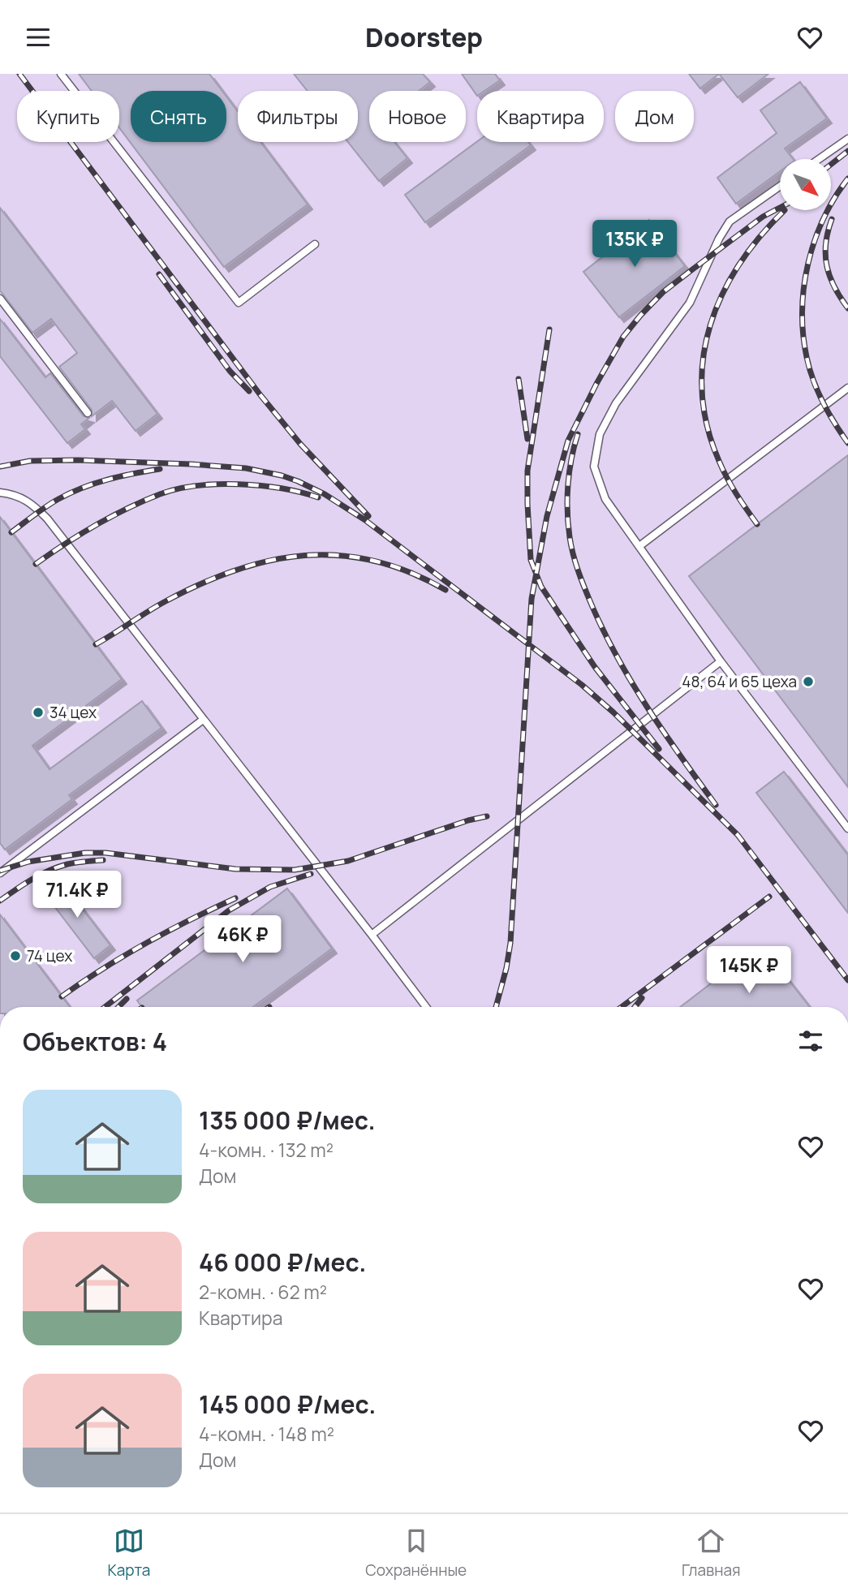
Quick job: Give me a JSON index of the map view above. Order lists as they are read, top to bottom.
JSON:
{
  "places": ["48, 64 и 65 цеха", "34 цех", "74 цех"],
  "north": "bottom right",
  "page": {
    "header": "Doorstep",
    "chip": [
      "Купить",
      "Снять",
      "Фильтры",
      "Новое",
      "Квартира",
      "Дом"
    ],
    "price": [
      "135K ₽",
      "71.4K ₽",
      "46K ₽",
      "145K ₽"
    ],
    "heading": "Объектов: 4",
    "list": [
      {
        "name": "135 000 ₽/мес.",
        "note": "4-комн. · 132 m² · Дом"
      },
      {
        "name": "46 000 ₽/мес.",
        "note": "2-комн. · 62 m² · Квартира"
      },
      {
        "name": "145 000 ₽/мес.",
        "note": "4-комн. · 148 m² · Дом"
      }
    ],
    "tabs": ["Карта", "Сохранённые", "Главная"]
  }
}
